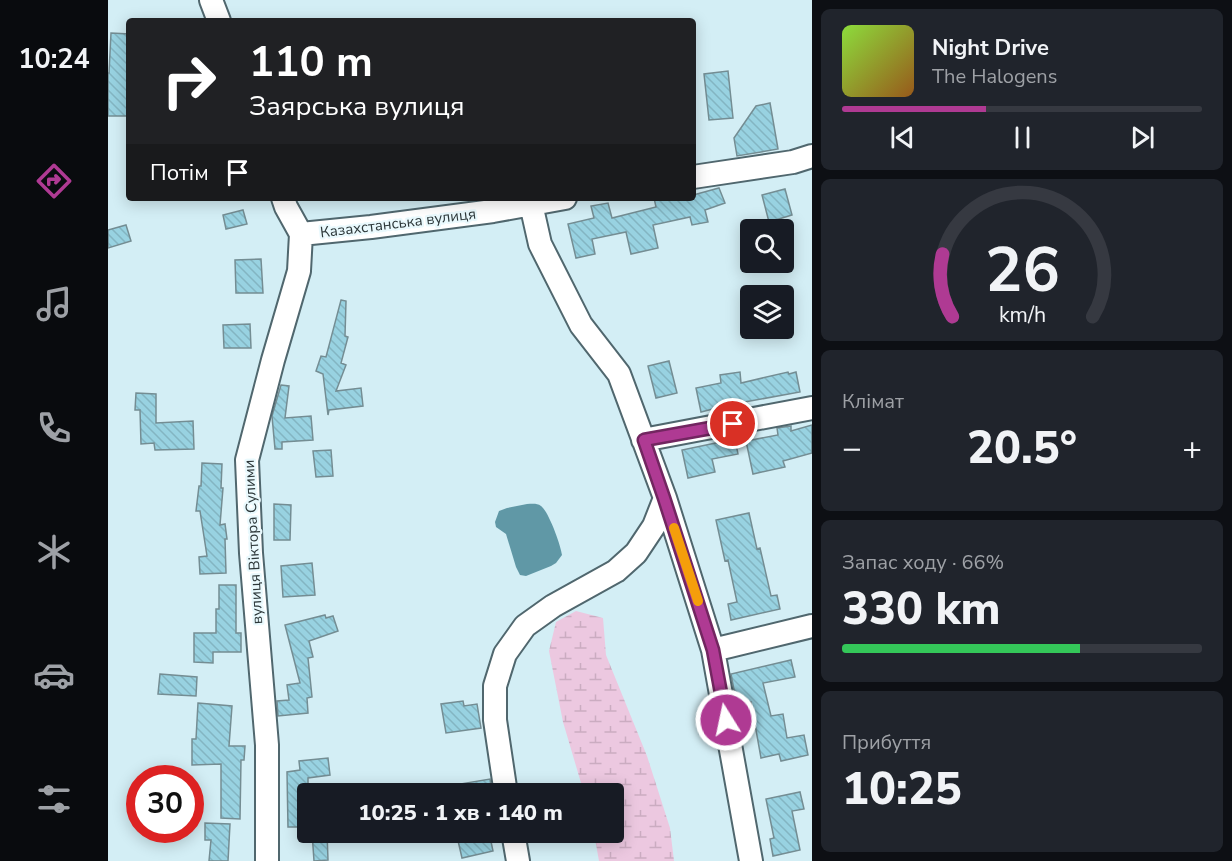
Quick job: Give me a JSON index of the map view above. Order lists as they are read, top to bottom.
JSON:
{
  "streets": {
    "street": ["Казахстанська вулиця", "вулиця Віктора Сулими"]
  },
  "crossings": [
    ["Казахстанська вулиця", "вулиця Віктора Сулими"]
  ],
  "page": {
    "tabs": "10:24",
    "turn": ["110 m", "Заярська вулиця"],
    "song": ["Night Drive", "The Halogens"],
    "then": "Потім",
    "tile": [
      "Клімат",
      ["Запас ходу · 66%", "330 km"],
      ["Прибуття", "10:25"]
    ],
    "heat": ["−", "20.5°", "+"],
    "limit": "30",
    "trip": "10:25 · 1 хв · 140 m",
    "gauge": ["26", "km/h"]
  }
}
